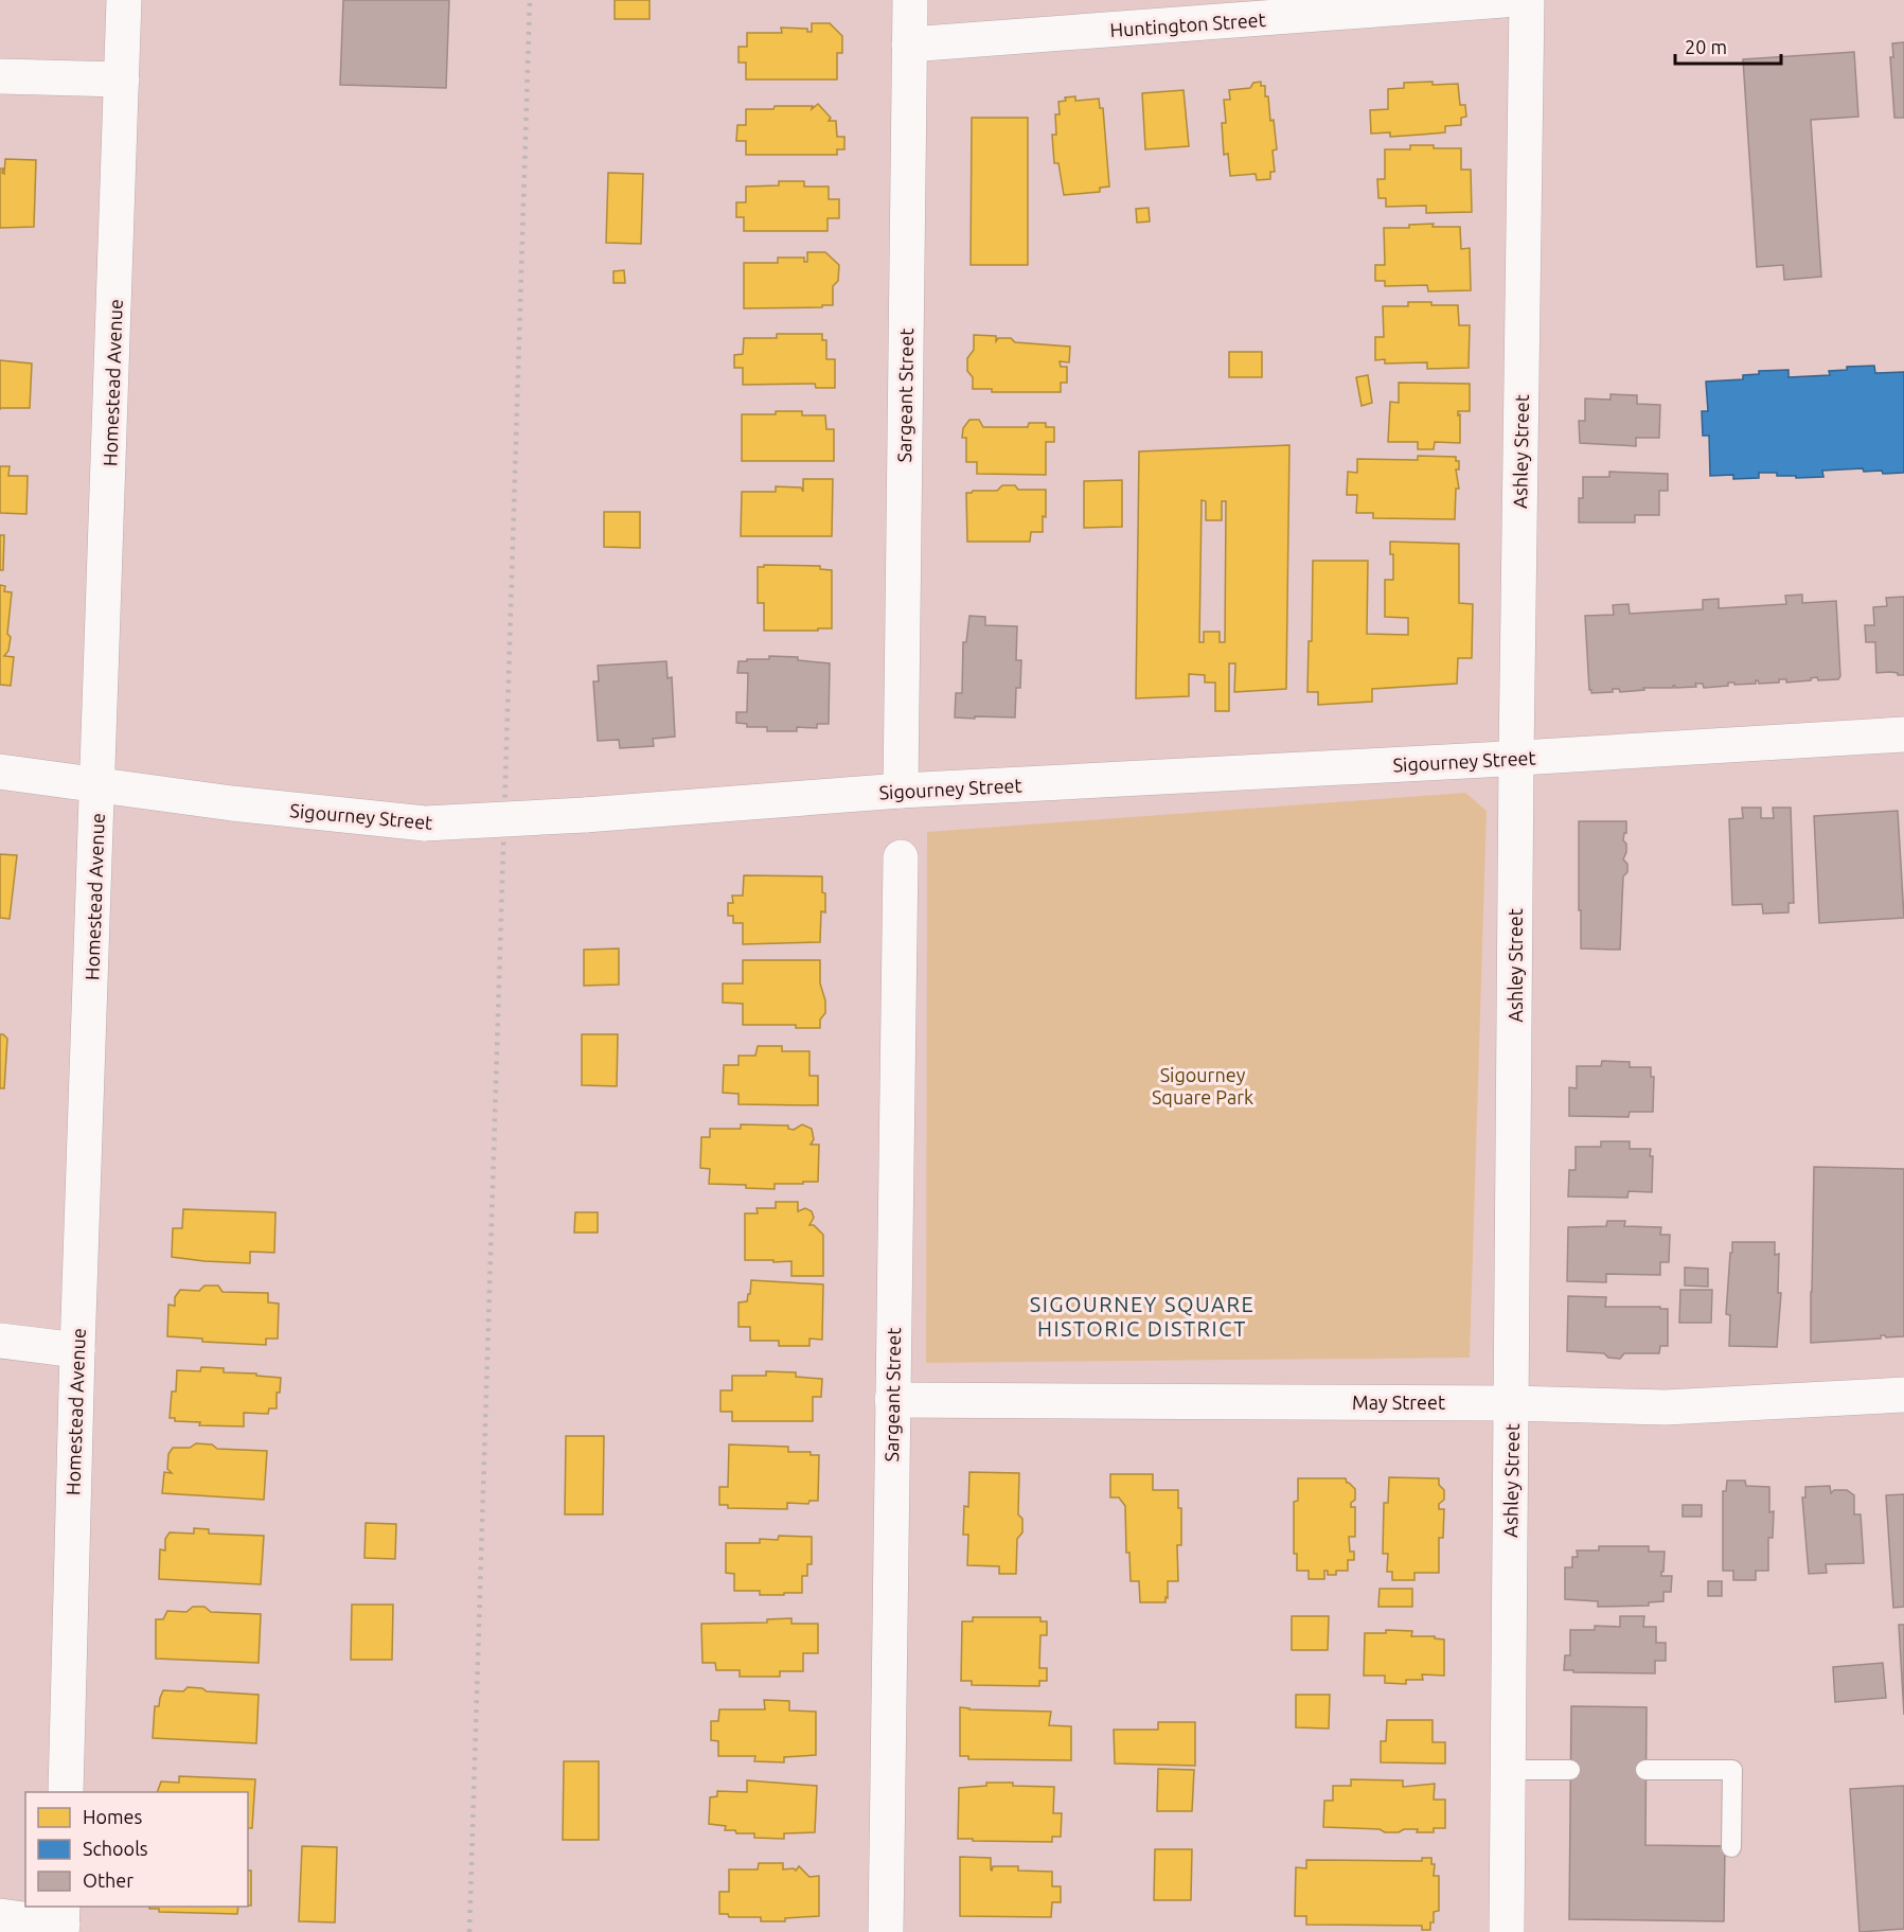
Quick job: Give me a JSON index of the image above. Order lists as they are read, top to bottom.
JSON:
{
  "streets": {
    "street": [
      "Huntington Street",
      "Homestead Avenue",
      "Sargeant Street",
      "Ashley Street",
      "Sigourney Street",
      "May Street"
    ]
  },
  "crossings": [
    ["Huntington Street", "Sargeant Street"],
    ["Homestead Avenue", "Sigourney Street"],
    ["Sargeant Street", "Sigourney Street"],
    ["Sargeant Street", "May Street"],
    ["Ashley Street", "Sigourney Street"],
    ["Ashley Street", "May Street"]
  ],
  "districts": ["SIGOURNEY SQUARE HISTORIC DISTRICT"],
  "parks": ["Sigourney Square Park"],
  "legend": ["Homes", "Schools", "Other"],
  "scale_bar": "20 m"
}
